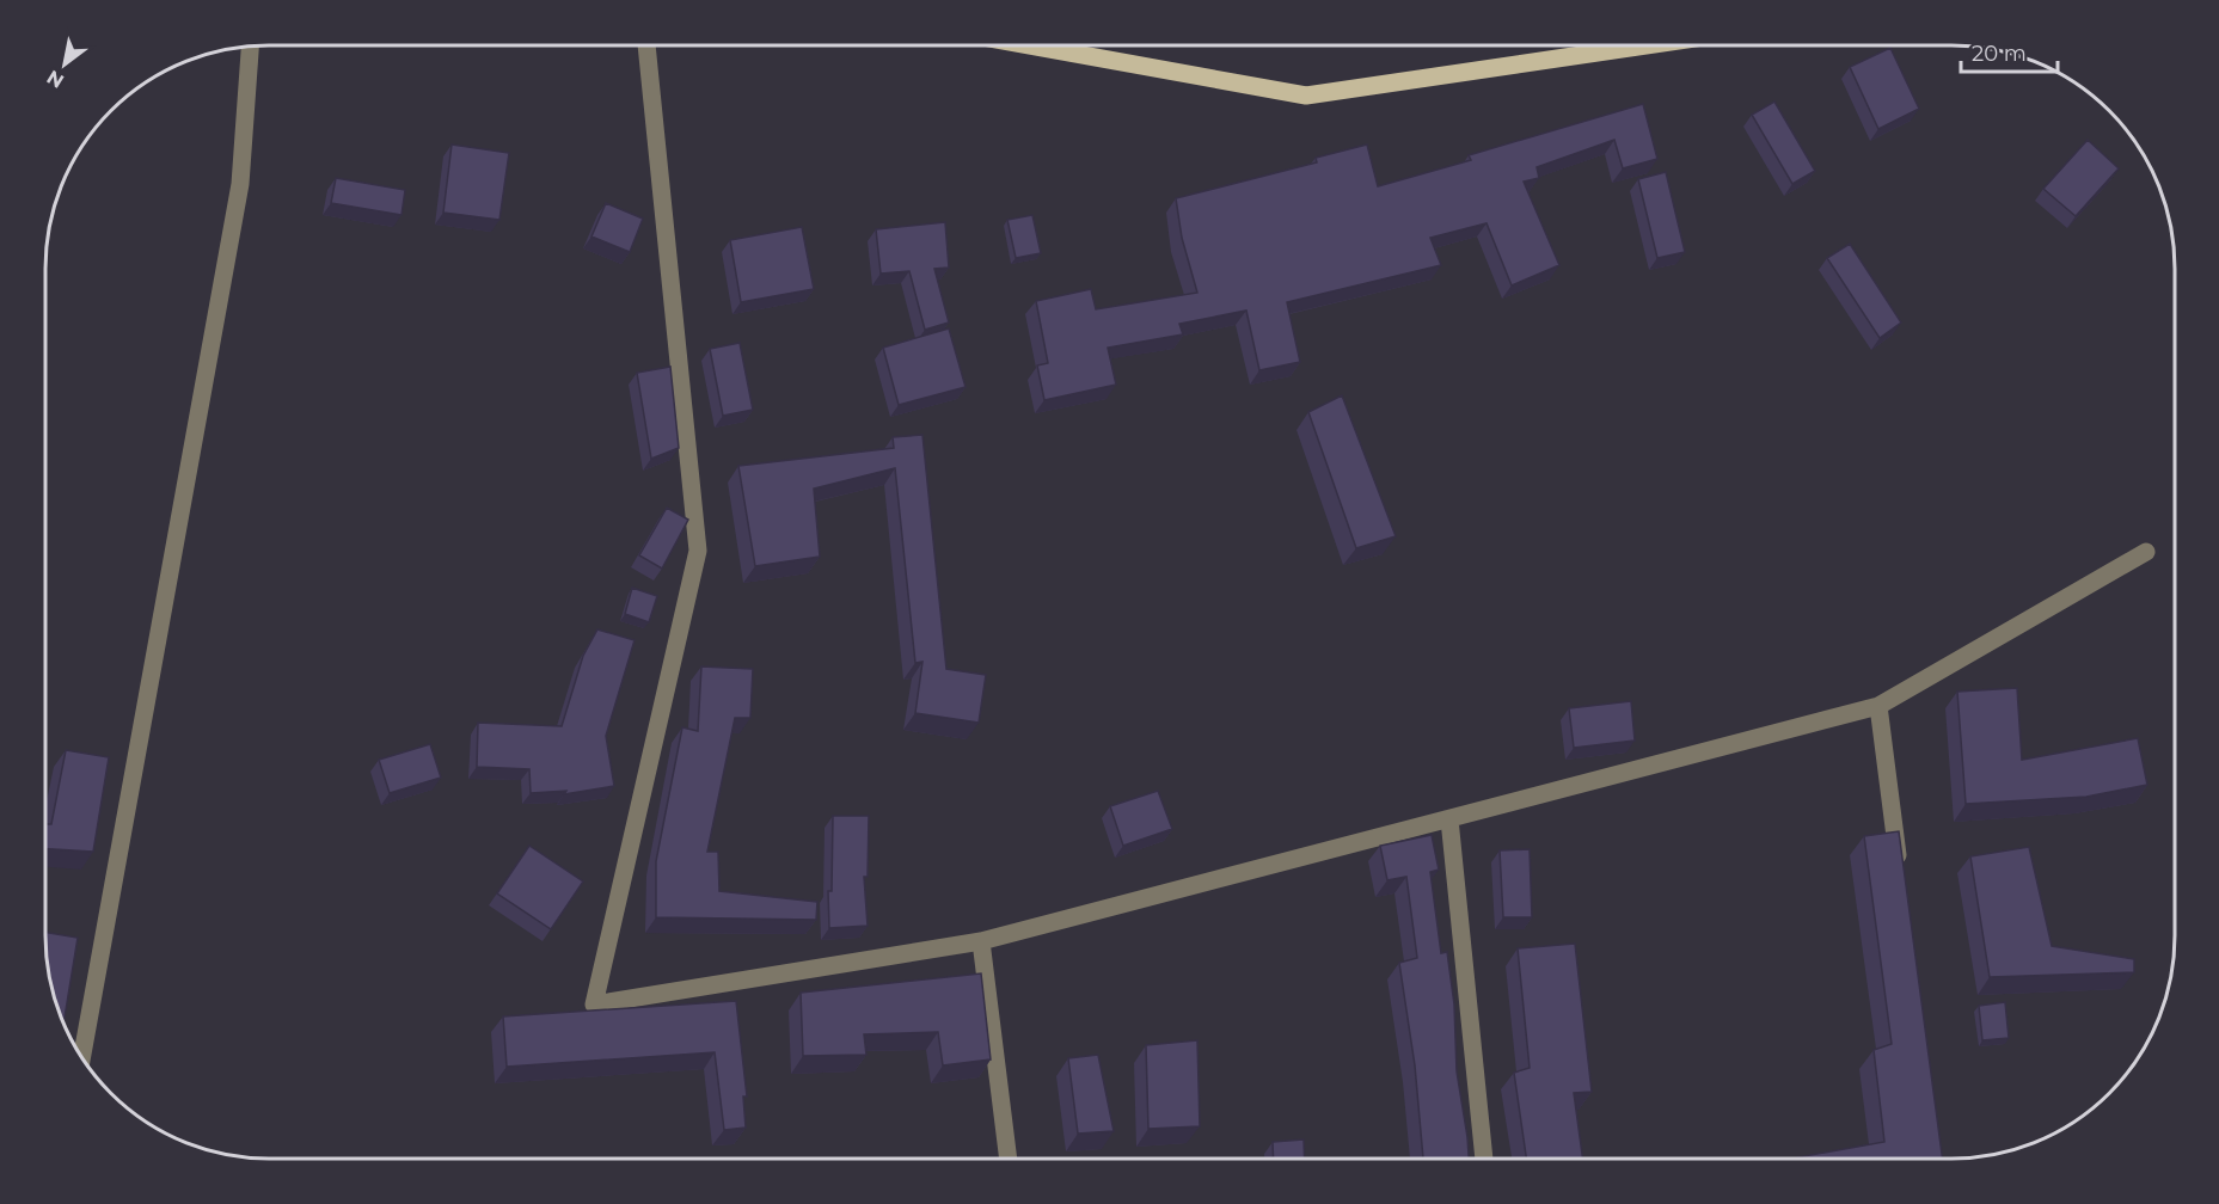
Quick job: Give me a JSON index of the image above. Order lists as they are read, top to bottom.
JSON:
{
  "scale_bar": "20 m",
  "north": "bottom left"
}
